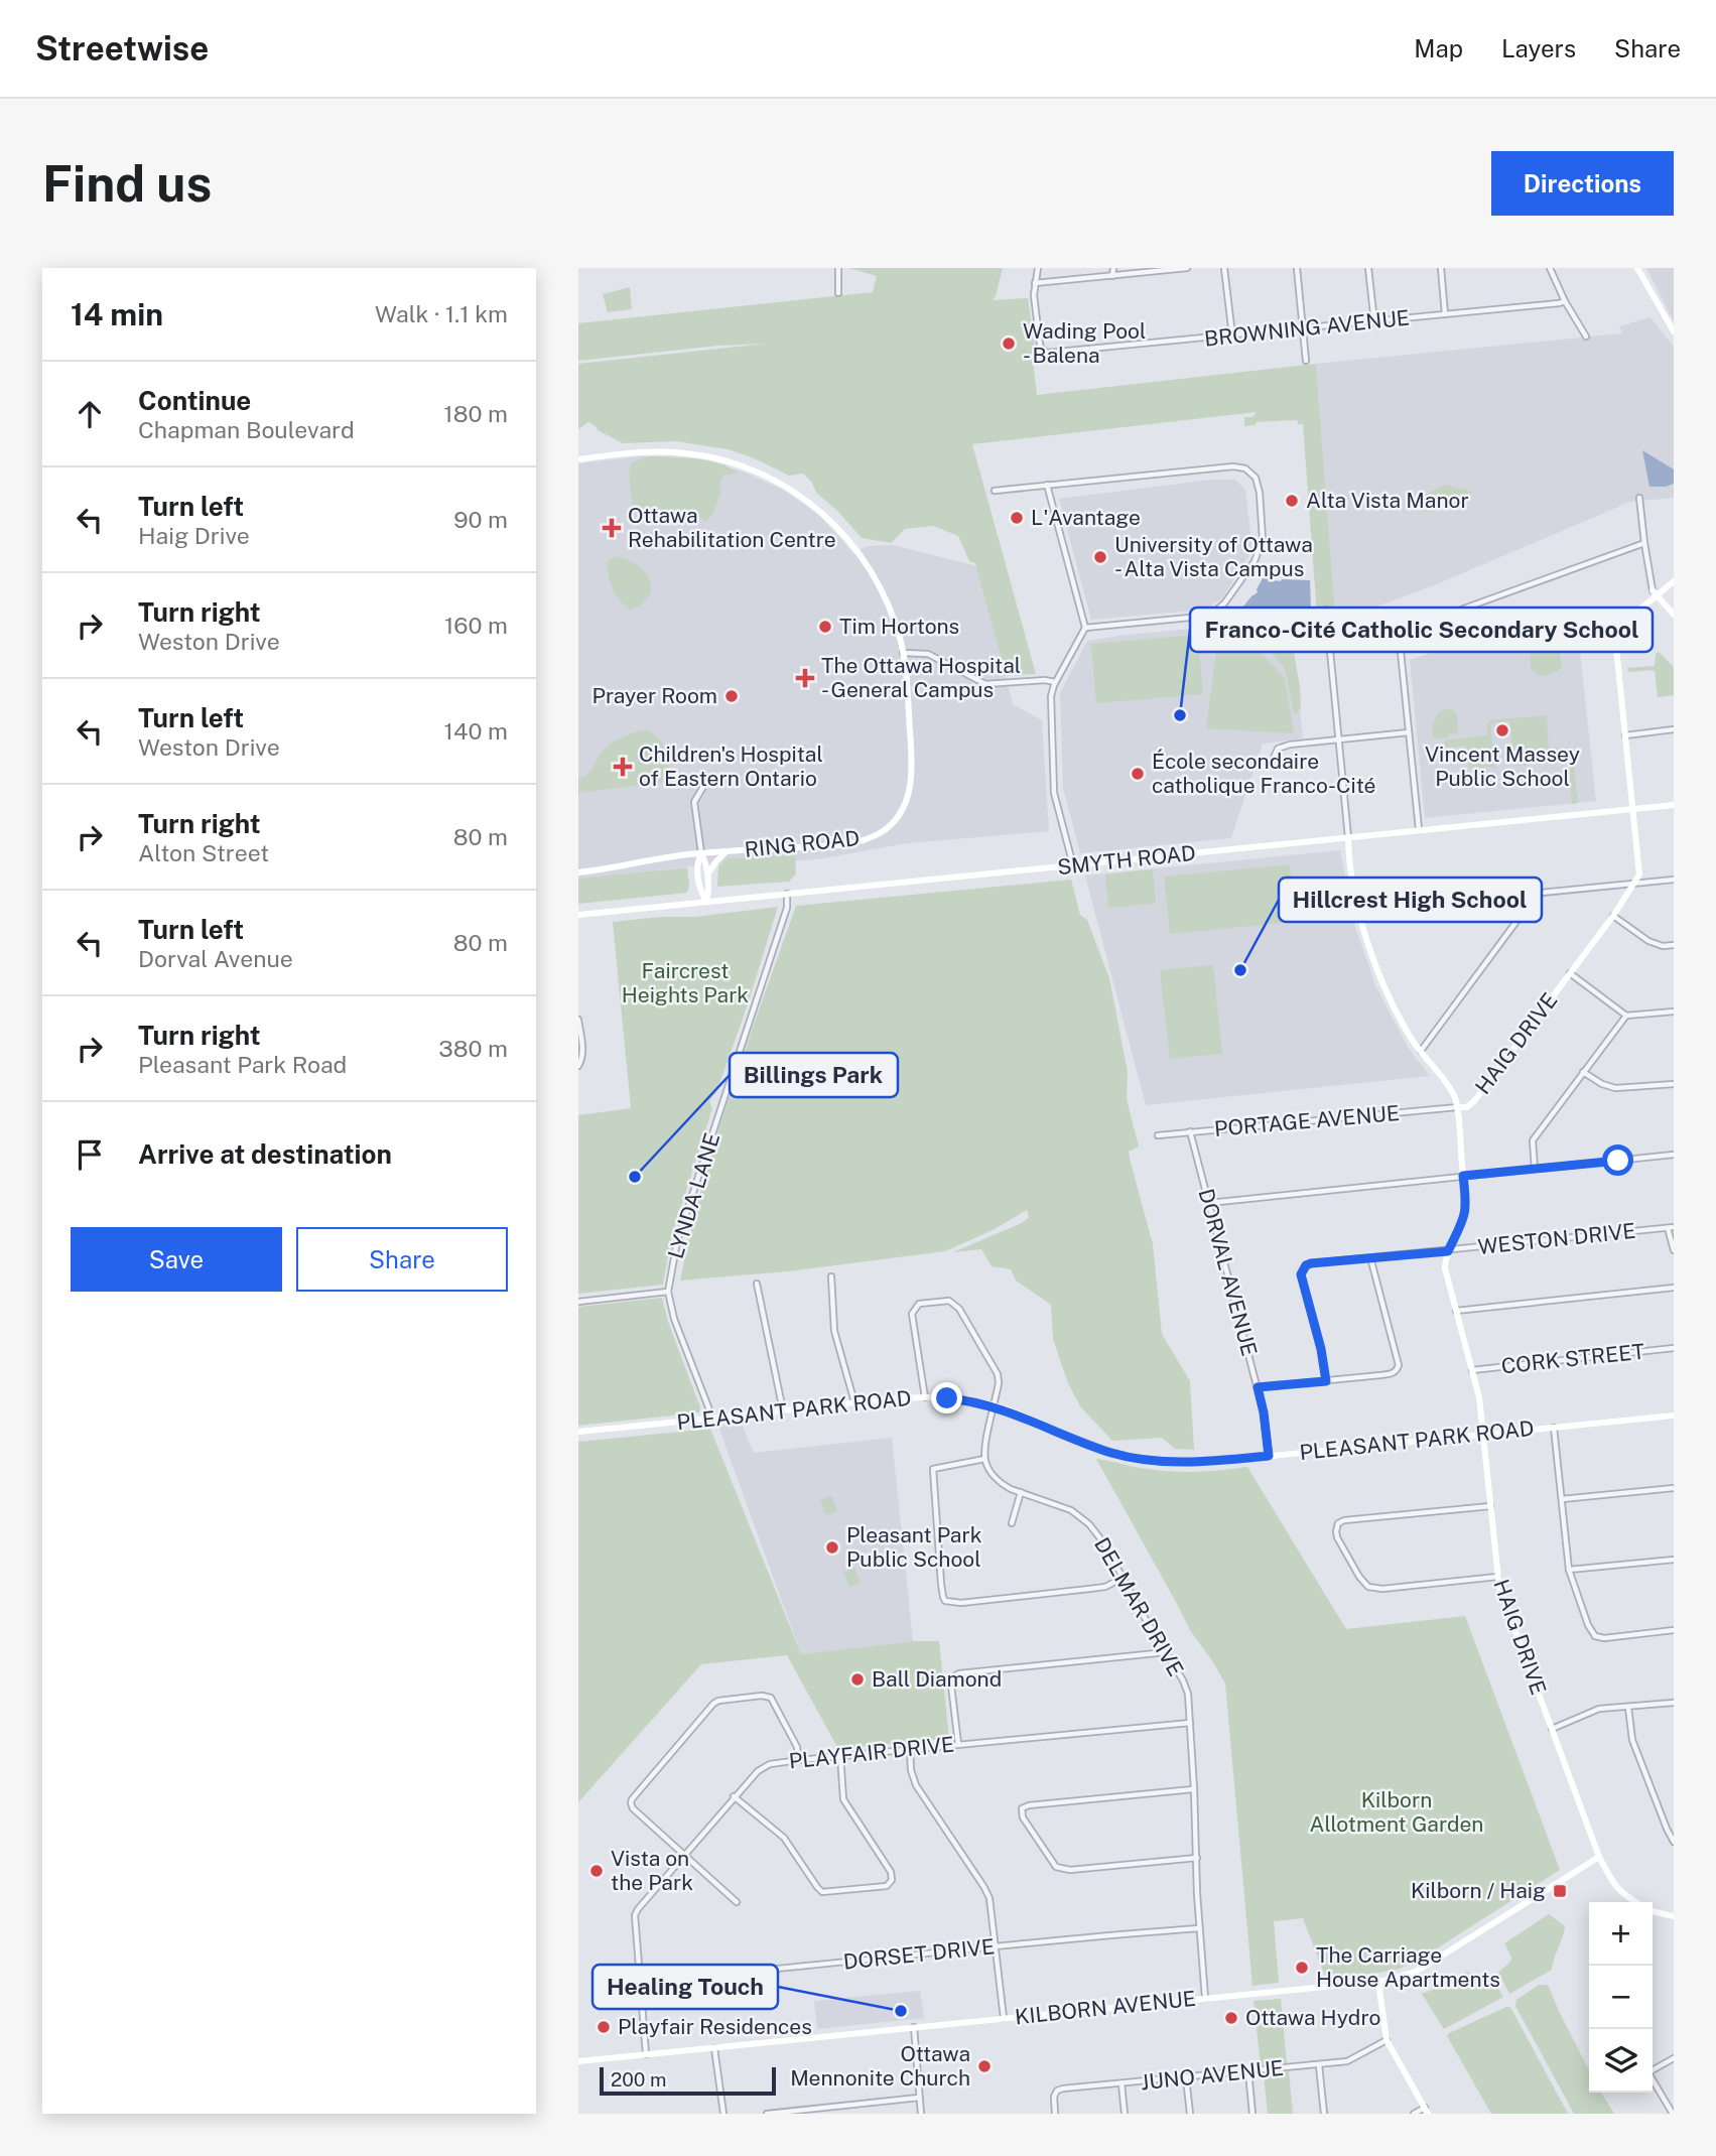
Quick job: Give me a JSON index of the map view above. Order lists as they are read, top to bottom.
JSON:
{
  "streets": {
    "street": [
      "BROWNING AVENUE",
      "RING ROAD",
      "SMYTH ROAD",
      "HAIG DRIVE",
      "PORTAGE AVENUE",
      "LYNDA LANE",
      "WESTON DRIVE",
      "DORVAL AVENUE",
      "CORK STREET",
      "PLEASANT PARK ROAD",
      "DELMAR DRIVE",
      "PLAYFAIR DRIVE",
      "DORSET DRIVE",
      "KILBORN AVENUE",
      "JUNO AVENUE"
    ]
  },
  "crossings": [
    ["SMYTH ROAD", "HAIG DRIVE"],
    ["SMYTH ROAD", "LYNDA LANE"],
    ["HAIG DRIVE", "PORTAGE AVENUE"],
    ["HAIG DRIVE", "WESTON DRIVE"],
    ["HAIG DRIVE", "CORK STREET"],
    ["HAIG DRIVE", "PLEASANT PARK ROAD"],
    ["HAIG DRIVE", "KILBORN AVENUE"],
    ["PORTAGE AVENUE", "DORVAL AVENUE"],
    ["LYNDA LANE", "PLEASANT PARK ROAD"],
    ["DORVAL AVENUE", "PLEASANT PARK ROAD"],
    ["DELMAR DRIVE", "PLAYFAIR DRIVE"],
    ["DELMAR DRIVE", "DORSET DRIVE"],
    ["DELMAR DRIVE", "KILBORN AVENUE"],
    ["PLAYFAIR DRIVE", "DORSET DRIVE"],
    ["PLAYFAIR DRIVE", "KILBORN AVENUE"]
  ],
  "parks": ["Faircrest Heights Park", "Kilborn Allotment Garden"],
  "places": {
    "other": [
      "Wading Pool - Balena",
      "Alta Vista Manor",
      "L'Avantage",
      "University of Ottawa - Alta Vista Campus",
      "Tim Hortons",
      "Prayer Room",
      "Franco-Cité Catholic Secondary School",
      "Vincent Massey Public School",
      "École secondaire catholique Franco-Cité",
      "Hillcrest High School",
      "Billings Park",
      "Pleasant Park Public School",
      "Ball Diamond",
      "Vista on the Park",
      "The Carriage House Apartments",
      "Healing Touch",
      "Ottawa Hydro",
      "Playfair Residences",
      "Ottawa Mennonite Church"
    ],
    "health": ["Ottawa Rehabilitation Centre", "The Ottawa Hospital - General Campus", "Children's Hospital of Eastern Ontario"],
    "transit": ["Kilborn / Haig"]
  },
  "scale_bar": "200 m",
  "page": {
    "header": "Streetwise",
    "nav": ["Map", "Layers", "Share"],
    "buttons": [
      "Directions",
      ["Save", "Share"]
    ],
    "title": "Find us",
    "heading": ["14 min", "Walk · 1.1 km"],
    "list": [
      ["Continue", "Chapman Boulevard", "180 m"],
      ["Turn left", "Haig Drive", "90 m"],
      ["Turn right", "Weston Drive", "160 m"],
      ["Turn left", "Weston Drive", "140 m"],
      ["Turn right", "Alton Street", "80 m"],
      ["Turn left", "Dorval Avenue", "80 m"],
      ["Turn right", "Pleasant Park Road", "380 m"],
      "Arrive at destination"
    ],
    "map_buttons": ["+", "−"],
    "scale": "200 m"
  }
}
